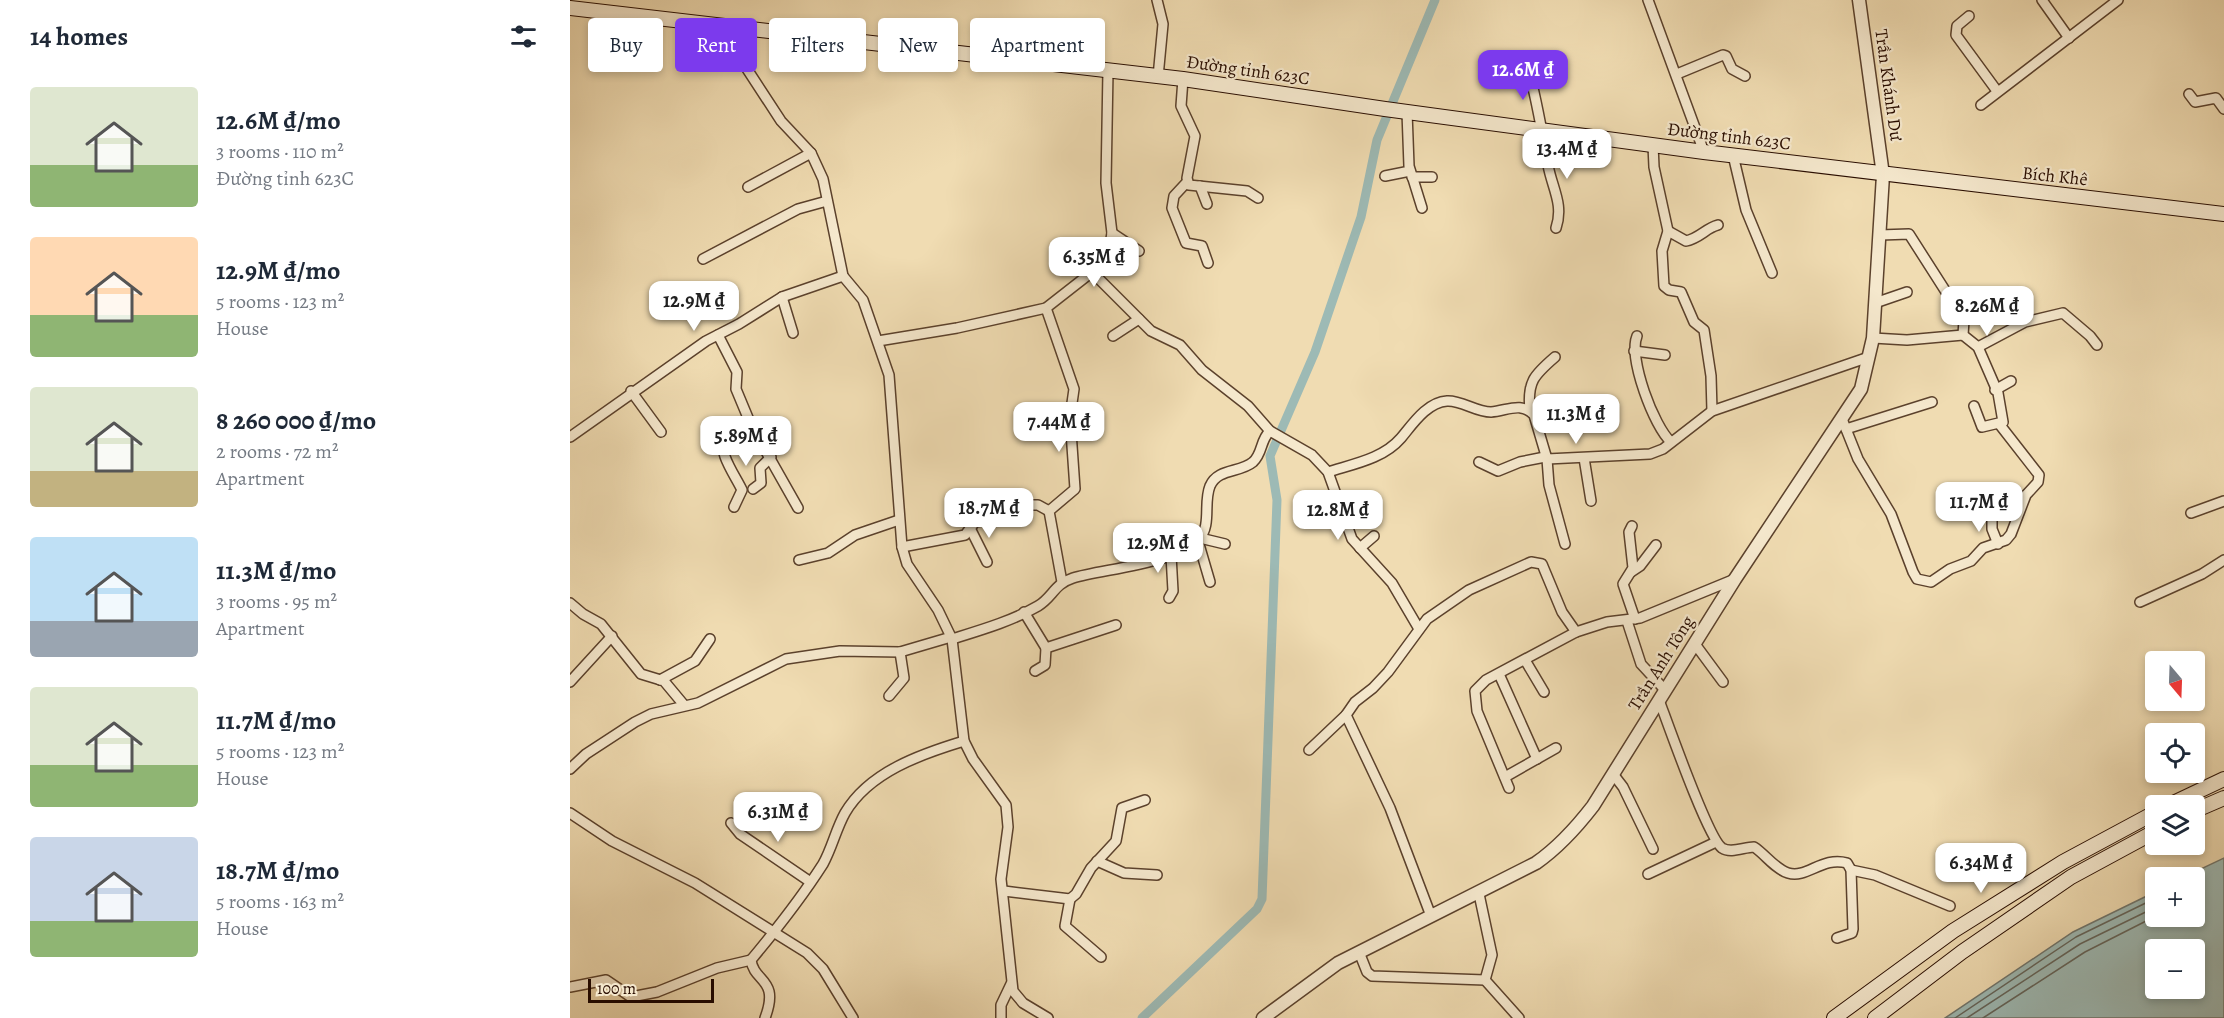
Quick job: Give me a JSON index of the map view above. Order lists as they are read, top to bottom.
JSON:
{
  "streets": {
    "main road": ["Đường tỉnh 623C", "Bích Khê"],
    "street": ["Trần Khánh Dư", "Trần Anh Tông"]
  },
  "crossings": [
    ["Đường tỉnh 623C", "Trần Khánh Dư"],
    ["Đường tỉnh 623C", "Bích Khê"],
    ["Đường tỉnh 623C", "Trần Anh Tông"],
    ["Trần Khánh Dư", "Bích Khê"],
    ["Trần Khánh Dư", "Trần Anh Tông"],
    ["Bích Khê", "Trần Anh Tông"]
  ],
  "scale_bar": "100 m",
  "north": "bottom",
  "page": {
    "heading": "14 homes",
    "chip": [
      "Buy",
      "Rent",
      "Filters",
      "New",
      "Apartment"
    ],
    "price": [
      "12.6M ₫",
      "13.4M ₫",
      "6.35M ₫",
      "12.9M ₫",
      "8.26M ₫",
      "11.3M ₫",
      "7.44M ₫",
      "5.89M ₫",
      "11.7M ₫",
      "18.7M ₫",
      "12.8M ₫",
      "12.9M ₫",
      "6.31M ₫",
      "6.34M ₫"
    ],
    "list": [
      {
        "name": "12.6M ₫/mo",
        "note": "3 rooms · 110 m² · Đường tỉnh 623C"
      },
      {
        "name": "12.9M ₫/mo",
        "note": "5 rooms · 123 m² · House"
      },
      {
        "name": "8 260 000 ₫/mo",
        "note": "2 rooms · 72 m² · Apartment"
      },
      {
        "name": "11.3M ₫/mo",
        "note": "3 rooms · 95 m² · Apartment"
      },
      {
        "name": "11.7M ₫/mo",
        "note": "5 rooms · 123 m² · House"
      },
      {
        "name": "18.7M ₫/mo",
        "note": "5 rooms · 163 m² · House"
      }
    ],
    "map_buttons": ["+", "−"],
    "scale": "100 m"
  }
}
